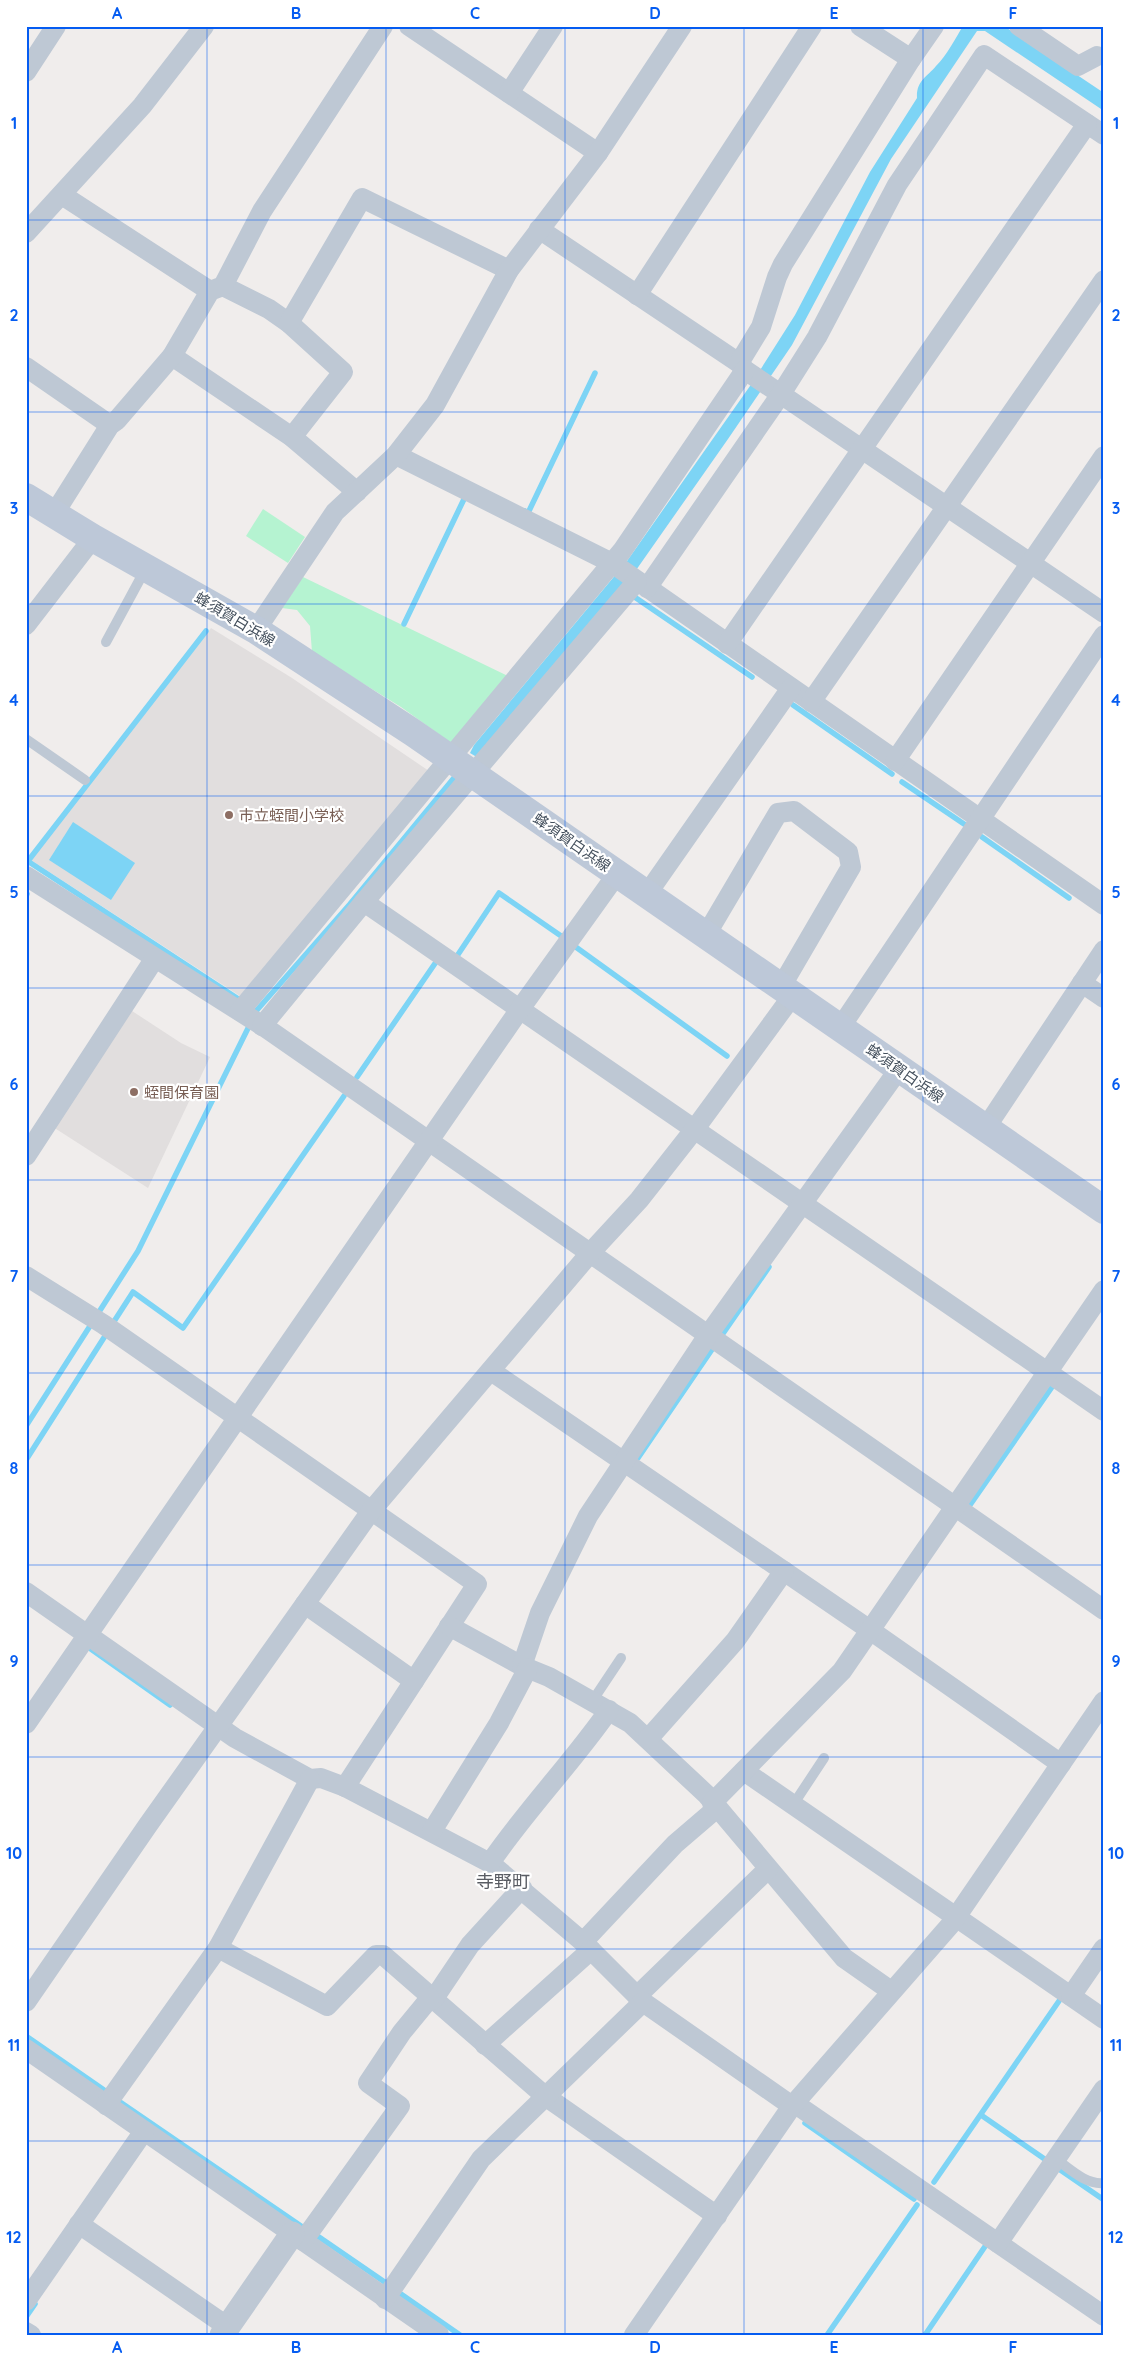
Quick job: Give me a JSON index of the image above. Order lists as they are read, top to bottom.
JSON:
{
  "streets": {
    "main road": ["蜂須賀白浜線"]
  },
  "districts": ["寺野町"],
  "places": ["市立蛭間小学校", "蛭間保育園"],
  "grid": {
    "columns": [
      "A",
      "B",
      "C",
      "D",
      "E",
      "F"
    ],
    "rows": [
      "1",
      "2",
      "3",
      "4",
      "5",
      "6",
      "7",
      "8",
      "9",
      "10",
      "11",
      "12"
    ]
  }
}
